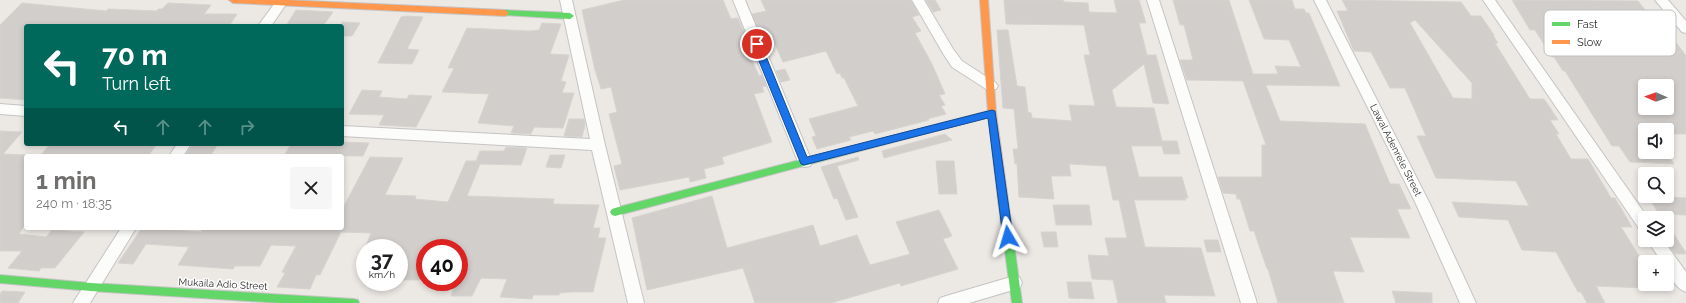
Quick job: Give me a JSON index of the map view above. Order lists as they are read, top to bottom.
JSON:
{
  "streets": {
    "street": ["Lawal Adenrele Street", "Mukaila Adio Street"]
  },
  "legend": ["Fast", "Slow"],
  "north": "left",
  "page": {
    "turn": ["70 m", "Turn left"],
    "map_buttons": "+",
    "heading": ["1 min", "240 m · 18:35"],
    "speed": "37 km/h",
    "limit": "40"
  }
}
